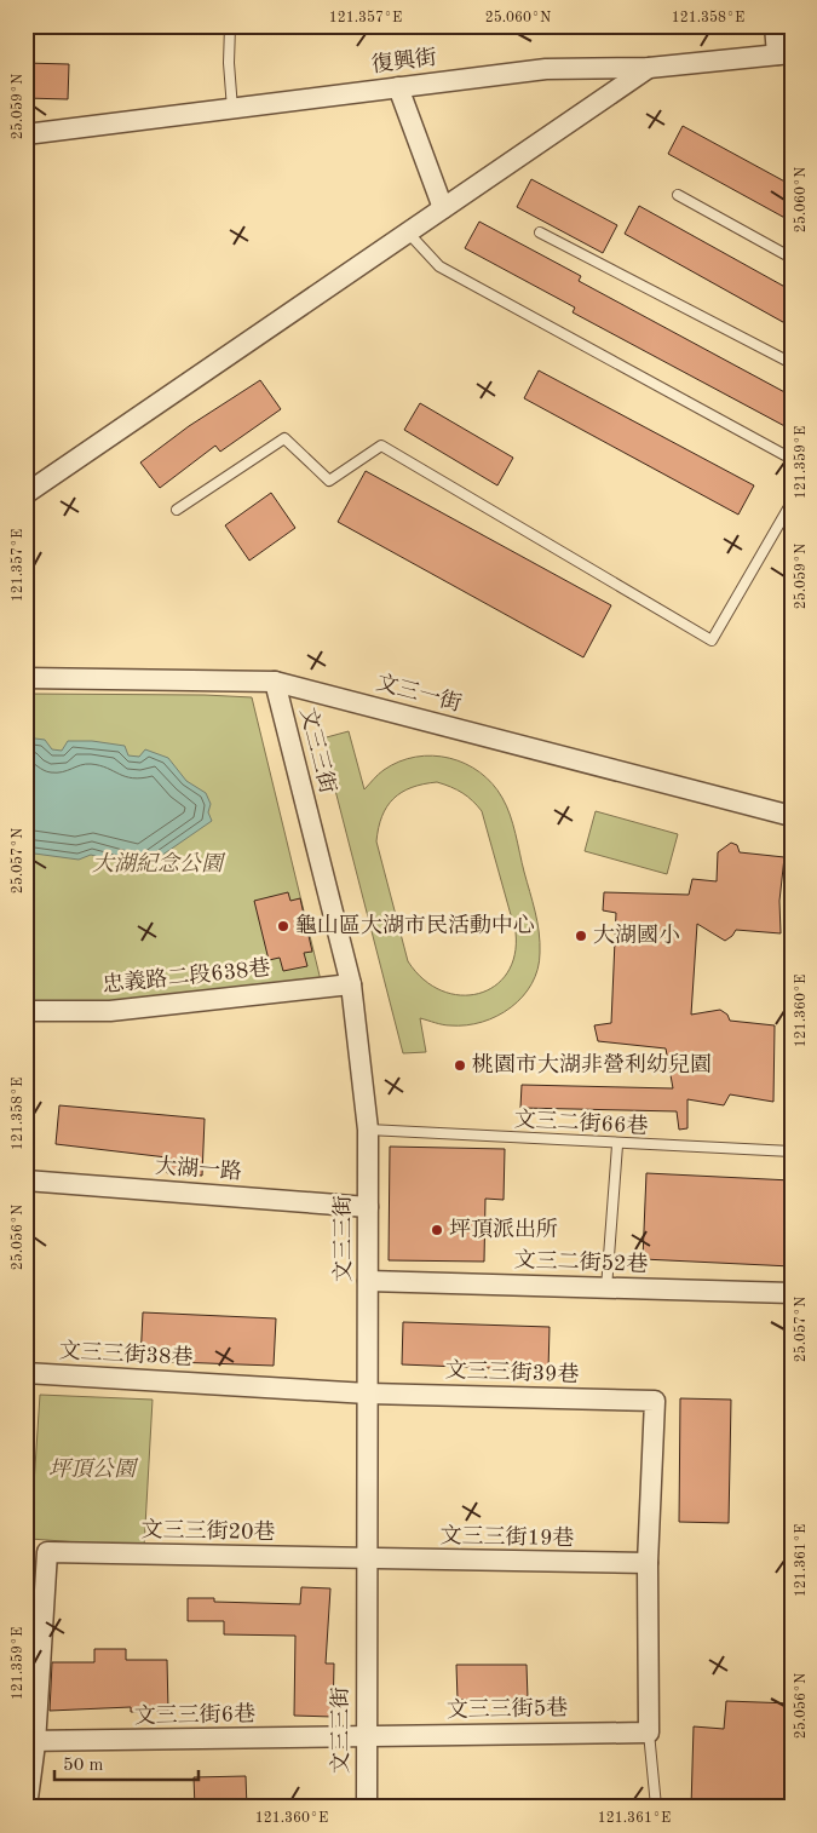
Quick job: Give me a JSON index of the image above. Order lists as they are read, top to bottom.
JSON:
{
  "streets": {
    "street": [
      "復興街",
      "文三一街",
      "文三三街",
      "忠義路二段638巷",
      "大湖一路",
      "文三二街52巷",
      "文三三街38巷",
      "文三三街39巷",
      "文三三街20巷",
      "文三三街19巷",
      "文三三街5巷",
      "文三三街6巷"
    ],
    "lane": ["文三二街66巷"]
  },
  "crossings": [
    ["文三一街", "文三三街"],
    ["文三三街", "忠義路二段638巷"],
    ["文三三街", "文三二街66巷"],
    ["文三三街", "大湖一路"],
    ["文三三街", "文三二街52巷"],
    ["文三三街", "文三三街38巷"],
    ["文三三街", "文三三街39巷"],
    ["文三三街", "文三三街20巷"],
    ["文三三街", "文三三街19巷"],
    ["文三三街", "文三三街5巷"],
    ["文三三街", "文三三街6巷"],
    ["文三三街38巷", "文三三街39巷"],
    ["文三三街39巷", "文三三街19巷"],
    ["文三三街20巷", "文三三街19巷"],
    ["文三三街20巷", "文三三街6巷"],
    ["文三三街5巷", "文三三街6巷"]
  ],
  "parks": ["大湖紀念公園", "坪頂公園"],
  "places": [
    "龜山區大湖市民活動中心",
    "大湖國小",
    "桃園市大湖非營利幼兒園",
    "坪頂派出所"
  ],
  "scale_bar": "50 m",
  "coordinates": [
    "121.357°E",
    "25.060°N",
    "121.358°E",
    "25.059°N",
    "121.359°E",
    "25.057°N",
    "121.360°E",
    "25.056°N",
    "121.361°E"
  ]
}
